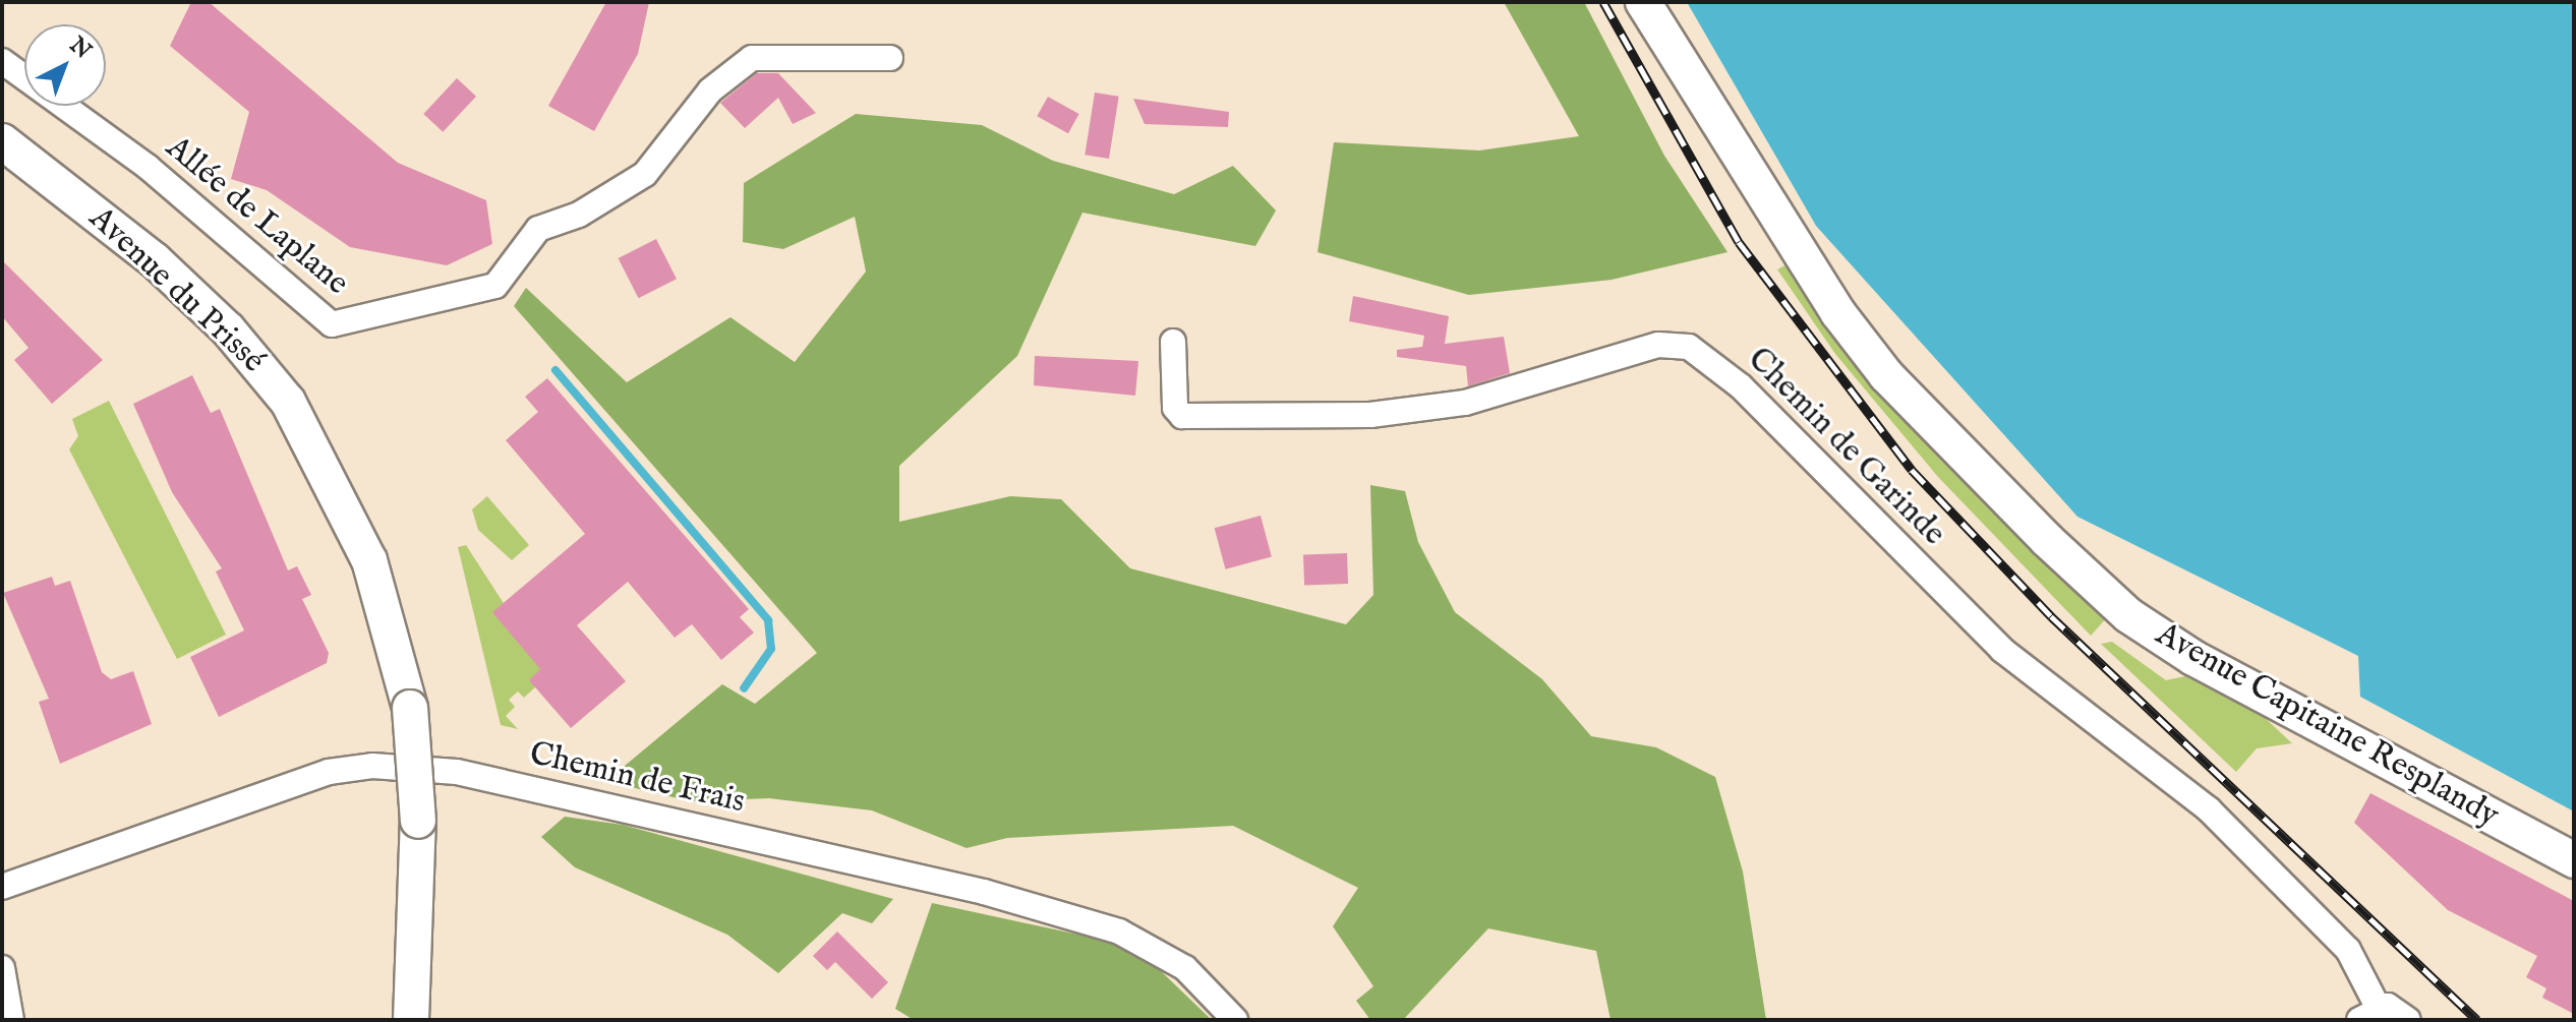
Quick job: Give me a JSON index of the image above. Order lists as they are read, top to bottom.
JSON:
{
  "streets": {
    "main road": ["Avenue du Prissé", "Avenue Capitaine Resplandy"],
    "street": ["Allée de Laplane", "Chemin de Garinde", "Chemin de Frais"]
  },
  "north": "top right"
}
